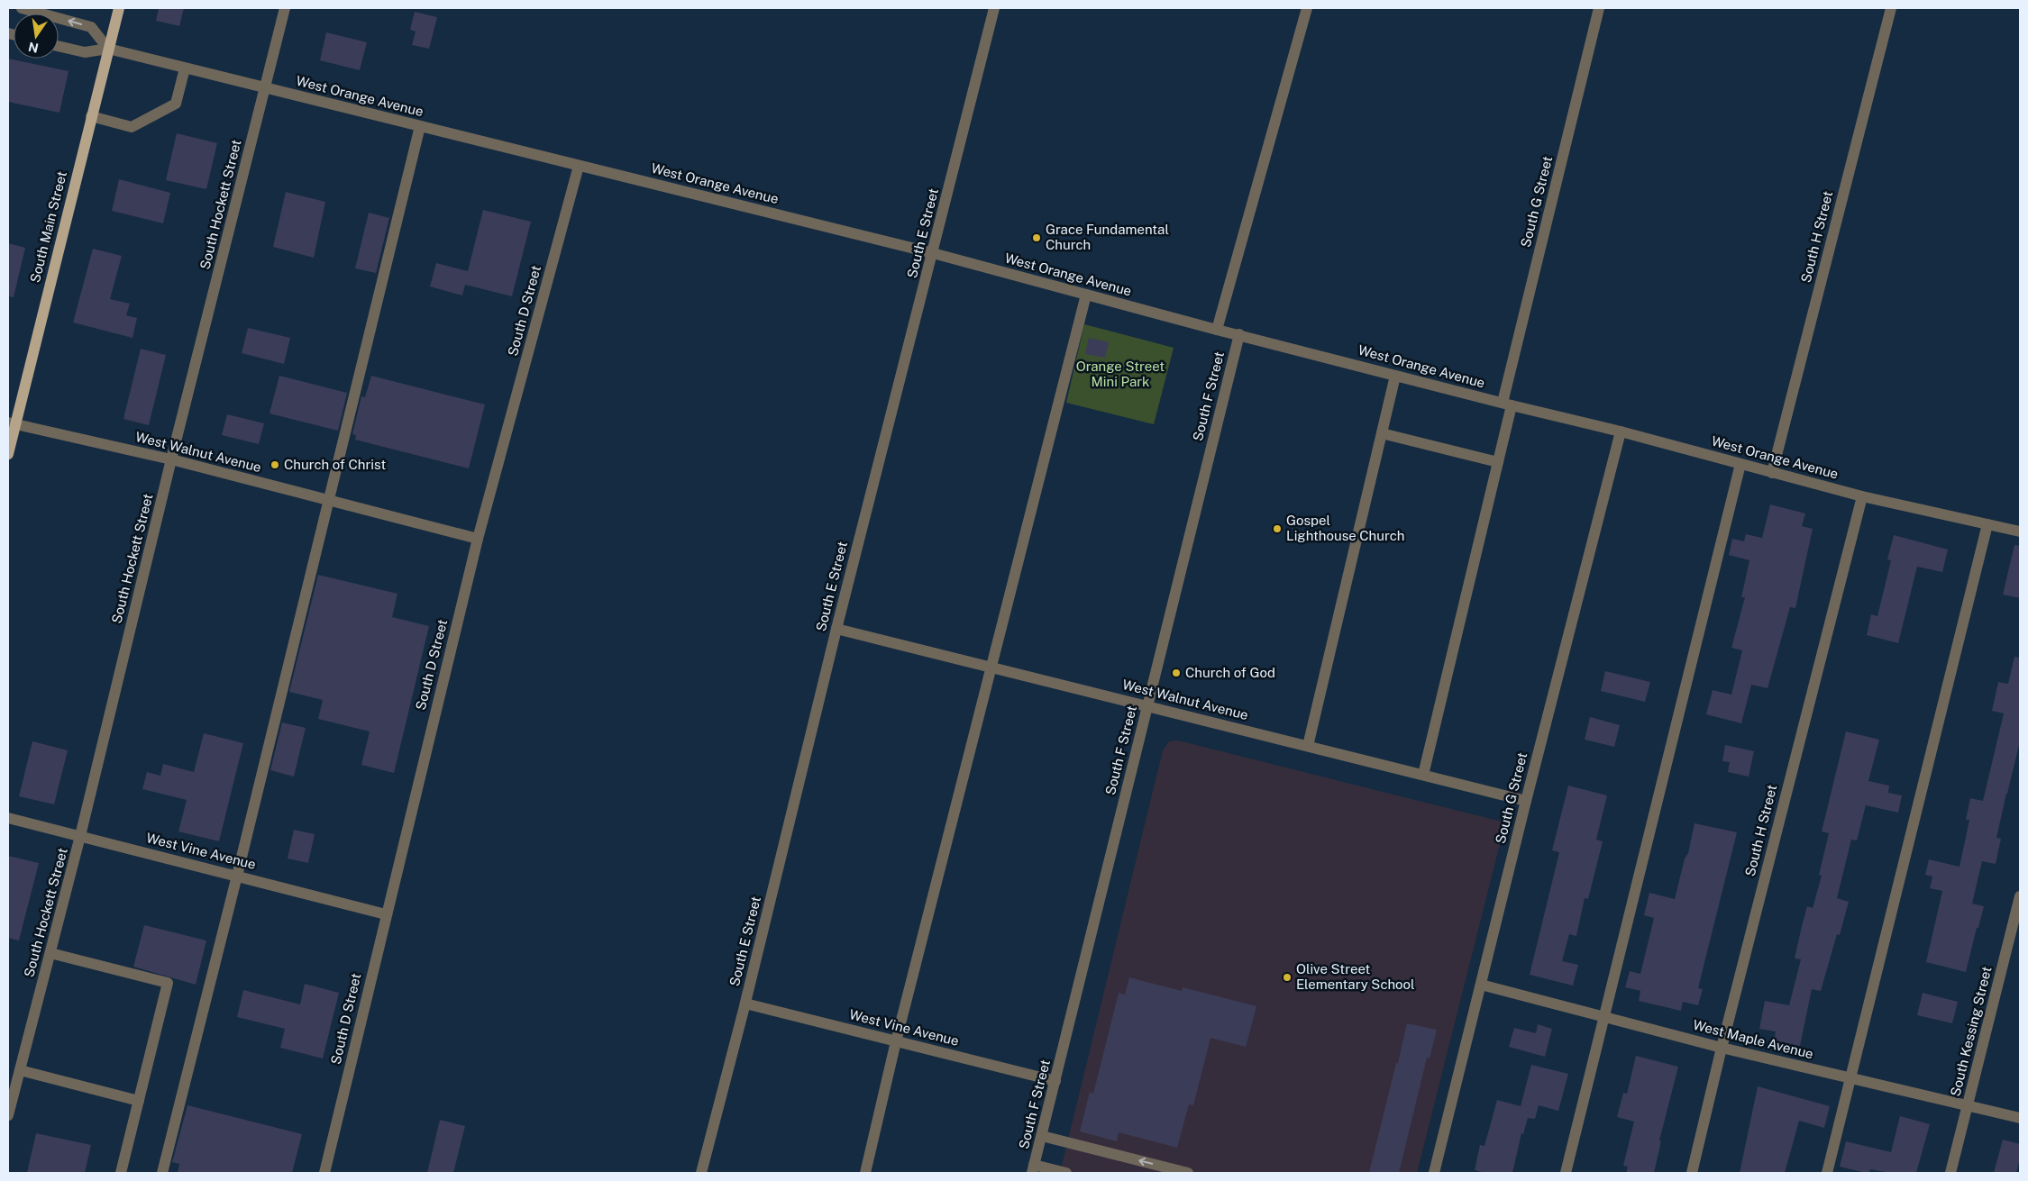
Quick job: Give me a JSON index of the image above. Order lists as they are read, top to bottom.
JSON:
{
  "streets": {
    "main road": ["South Main Street"],
    "street": [
      "West Orange Avenue",
      "South G Street",
      "South Hockett Street",
      "South E Street",
      "South H Street",
      "South D Street",
      "South F Street",
      "West Walnut Avenue",
      "West Vine Avenue",
      "South Kessing Street",
      "West Maple Avenue"
    ]
  },
  "crossings": [
    ["West Orange Avenue", "South G Street"],
    ["West Orange Avenue", "South Hockett Street"],
    ["West Orange Avenue", "South Main Street"],
    ["West Orange Avenue", "South E Street"],
    ["West Orange Avenue", "South H Street"],
    ["West Orange Avenue", "South D Street"],
    ["West Orange Avenue", "South F Street"],
    ["South G Street", "West Walnut Avenue"],
    ["South G Street", "West Maple Avenue"],
    ["South Hockett Street", "West Walnut Avenue"],
    ["South Hockett Street", "West Vine Avenue"],
    ["South Main Street", "West Walnut Avenue"],
    ["South E Street", "West Walnut Avenue"],
    ["South E Street", "West Vine Avenue"],
    ["South H Street", "West Maple Avenue"],
    ["South D Street", "West Walnut Avenue"],
    ["South D Street", "West Vine Avenue"],
    ["South F Street", "West Walnut Avenue"],
    ["South F Street", "West Vine Avenue"],
    ["South Kessing Street", "West Maple Avenue"]
  ],
  "parks": ["Orange Street Mini Park"],
  "places": [
    "Grace Fundamental Church",
    "Church of Christ",
    "Gospel Lighthouse Church",
    "Church of God",
    "Olive Street Elementary School"
  ],
  "north": "bottom"
}
